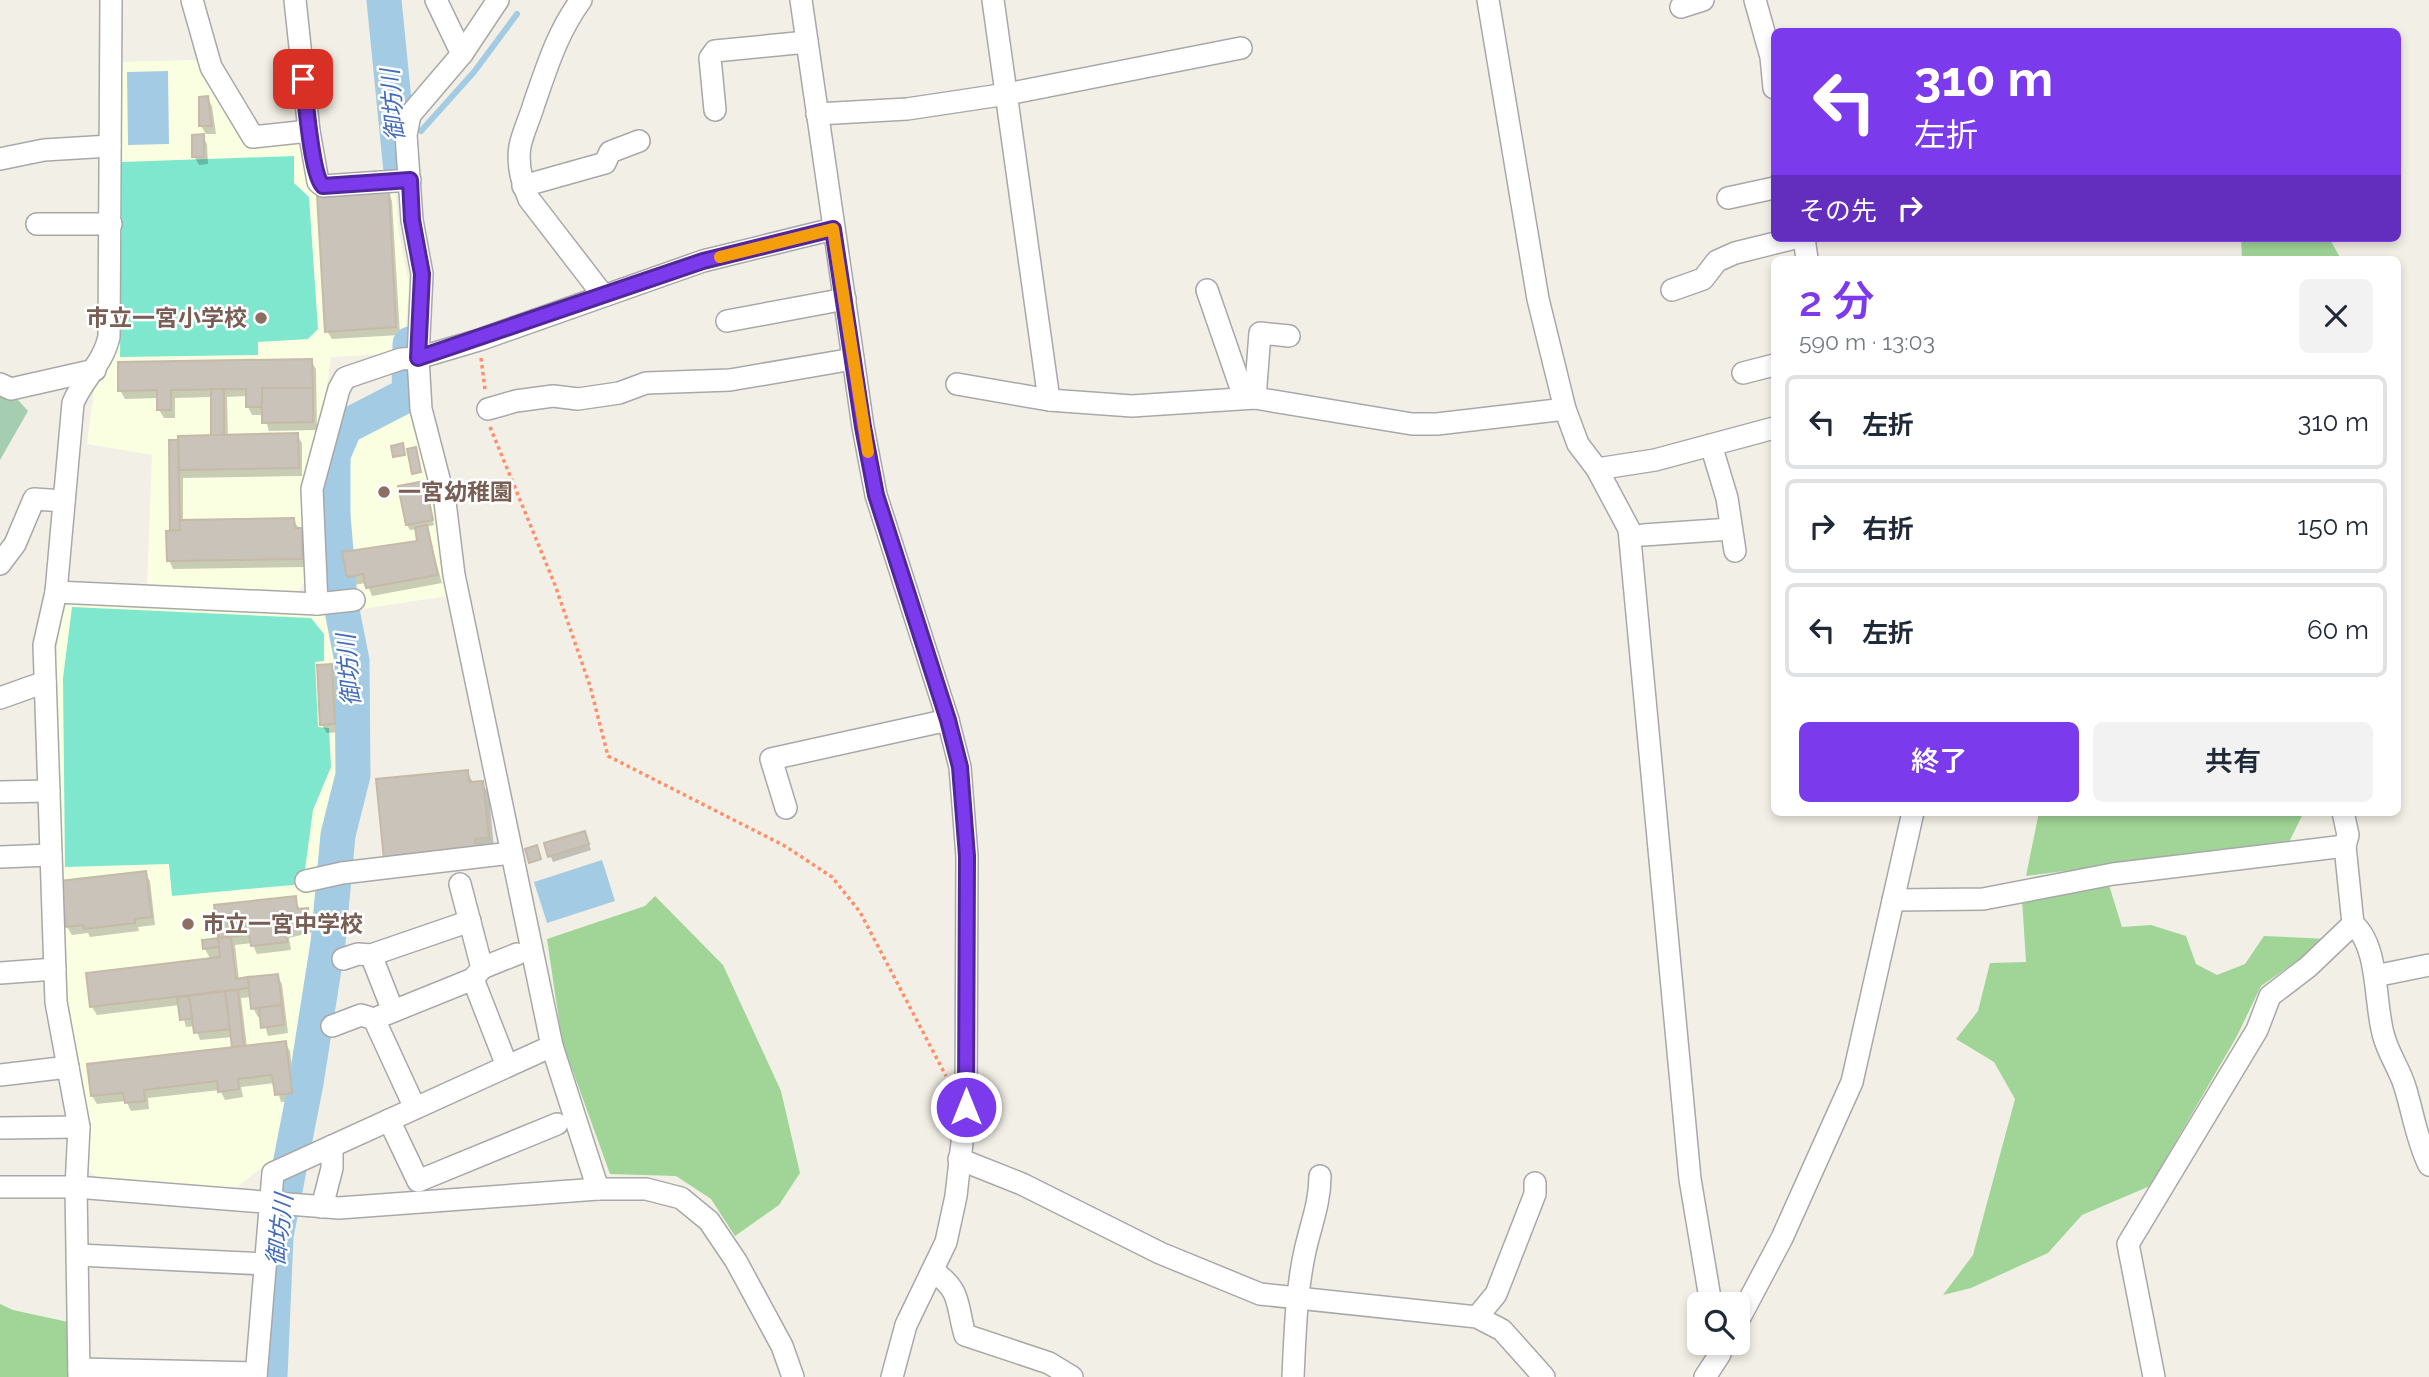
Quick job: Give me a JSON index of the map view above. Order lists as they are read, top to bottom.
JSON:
{
  "water": ["御坊川"],
  "places": ["市立一宮小学校", "一宮幼稚園", "市立一宮中学校"],
  "page": {
    "turn": ["310 m", "左折"],
    "then": "その先",
    "heading": ["2 分", "590 m · 13:03"],
    "list": [
      {
        "name": "左折",
        "value": "310 m"
      },
      {
        "name": "右折",
        "value": "150 m"
      },
      {
        "name": "左折",
        "value": "60 m"
      }
    ],
    "buttons": ["終了", "共有"]
  }
}
